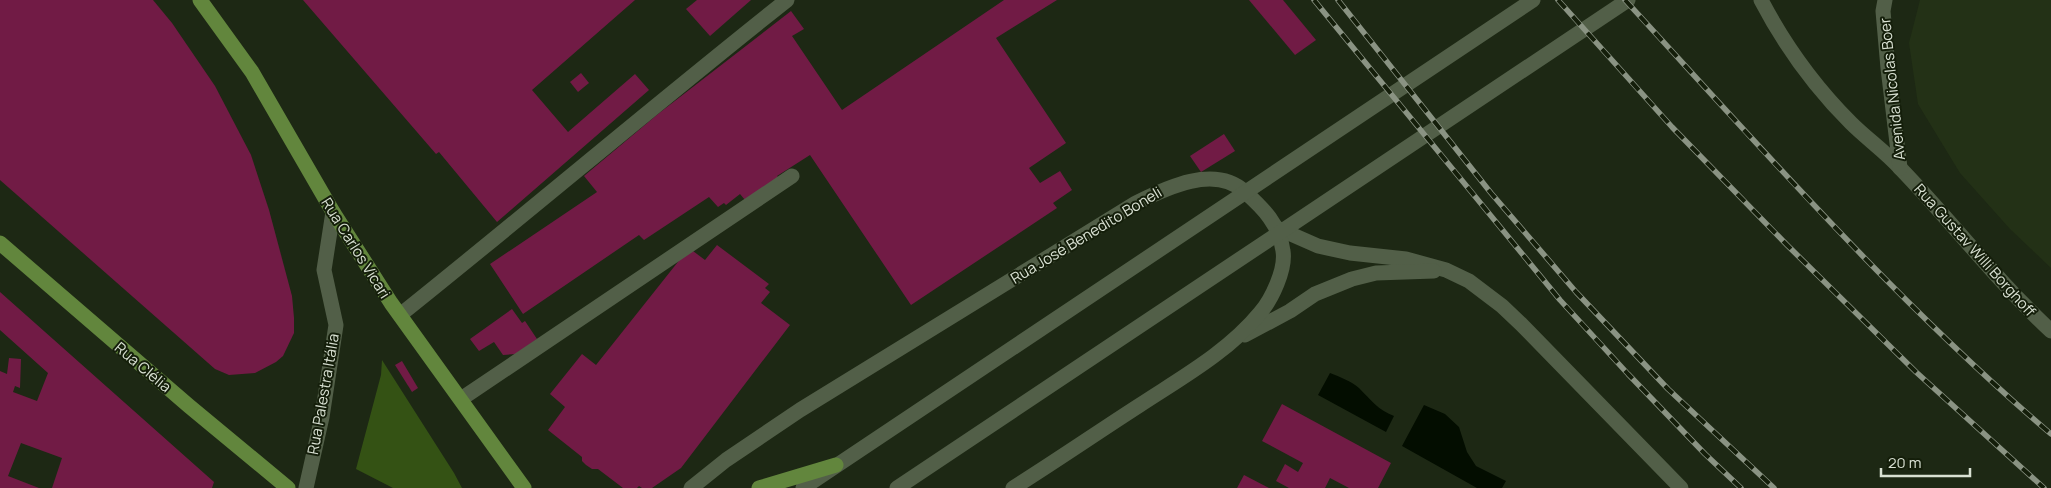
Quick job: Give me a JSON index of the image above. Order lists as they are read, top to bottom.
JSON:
{
  "streets": {
    "main road": ["Rua Carlos Vicari", "Rua Clélia"],
    "street": [
      "Avenida Nicolas Boer",
      "Rua José Benedito Boneli",
      "Rua Gustav Willi Borghoff",
      "Rua Palestra Itália"
    ]
  },
  "crossings": [
    ["Avenida Nicolas Boer", "Rua Gustav Willi Borghoff"],
    ["Rua Carlos Vicari", "Rua Palestra Itália"]
  ],
  "scale_bar": "20 m"
}
